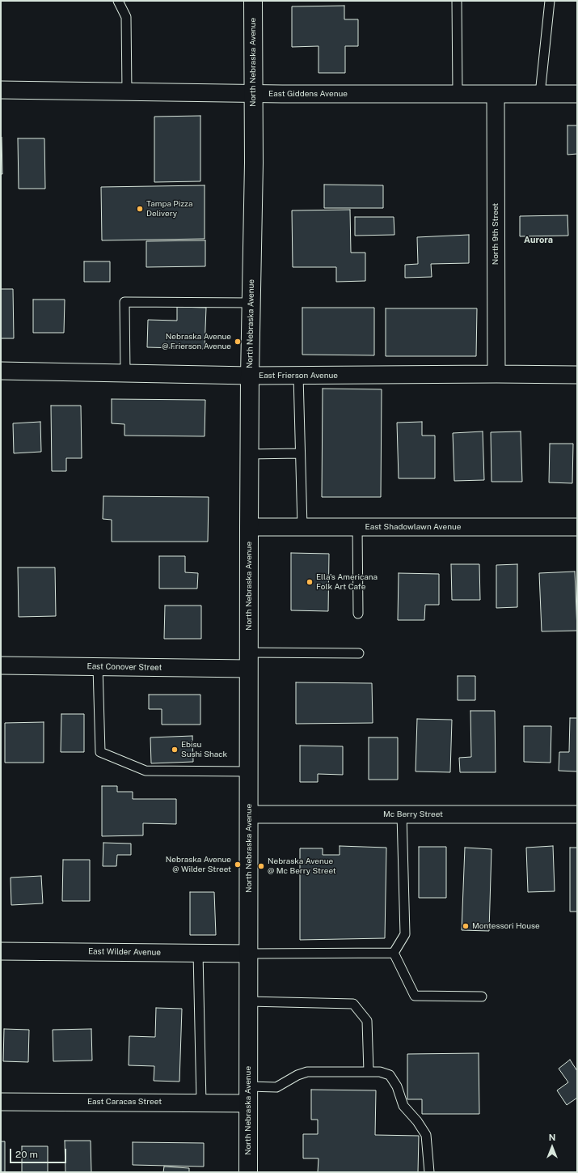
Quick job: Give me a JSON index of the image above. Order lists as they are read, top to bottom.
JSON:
{
  "streets": {
    "main road": ["North Nebraska Avenue"],
    "street": [
      "East Giddens Avenue",
      "North 9th Street",
      "East Frierson Avenue",
      "East Shadowlawn Avenue",
      "East Conover Street",
      "Mc Berry Street",
      "East Wilder Avenue",
      "East Caracas Street"
    ]
  },
  "crossings": [
    ["North Nebraska Avenue", "East Giddens Avenue"],
    ["North Nebraska Avenue", "East Frierson Avenue"],
    ["North Nebraska Avenue", "East Shadowlawn Avenue"],
    ["North Nebraska Avenue", "East Conover Street"],
    ["North Nebraska Avenue", "Mc Berry Street"],
    ["North Nebraska Avenue", "East Wilder Avenue"],
    ["North Nebraska Avenue", "East Caracas Street"],
    ["East Giddens Avenue", "North 9th Street"],
    ["North 9th Street", "East Frierson Avenue"]
  ],
  "districts": ["Aurora"],
  "places": [
    "Tampa Pizza Delivery",
    "Nebraska Avenue @ Frierson Avenue",
    "Ella's Americana Folk Art Cafe",
    "Ebisu Sushi Shack",
    "Nebraska Avenue @ Wilder Street",
    "Nebraska Avenue @ Mc Berry Street",
    "Montessori House"
  ],
  "scale_bar": "20 m",
  "north": "top"
}
